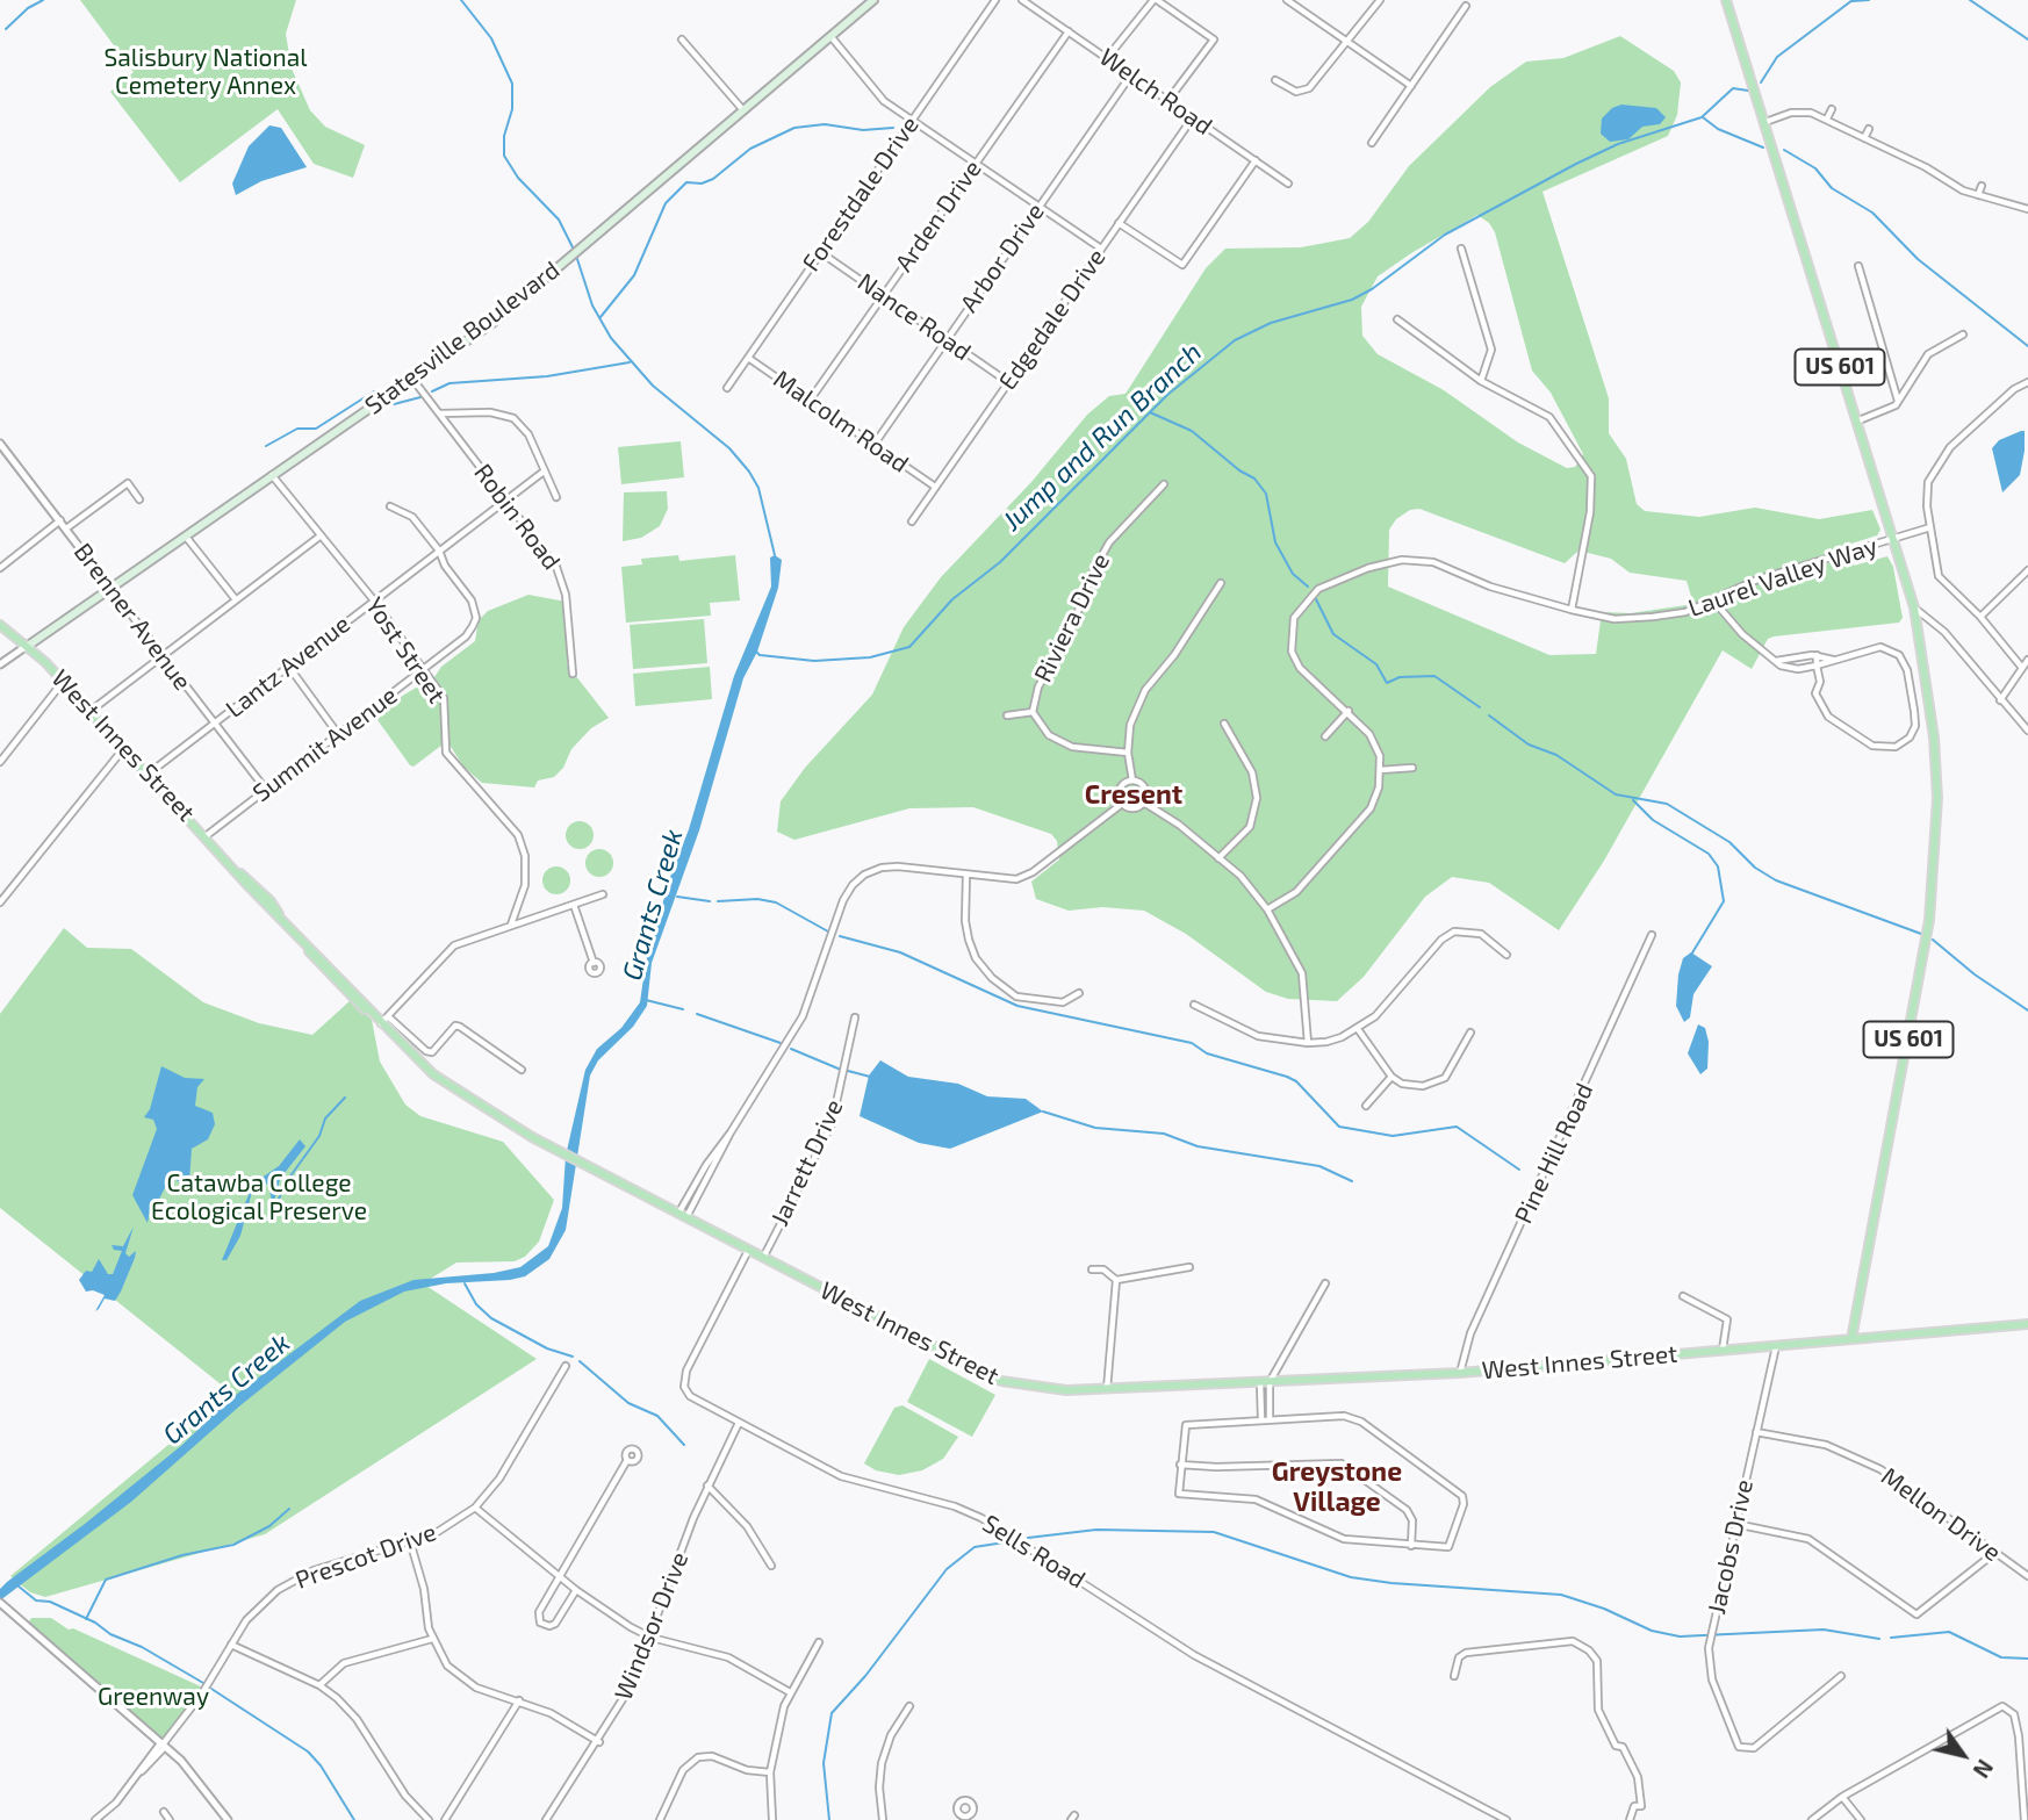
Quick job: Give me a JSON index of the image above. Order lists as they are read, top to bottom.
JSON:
{
  "streets": {
    "main road": ["Statesville Boulevard", "US 601", "West Innes Street"],
    "street": [
      "Welch Road",
      "Forestdale Drive",
      "Arden Drive",
      "Arbor Drive",
      "Nance Road",
      "Edgedale Drive",
      "Malcolm Road",
      "Robin Road",
      "Laurel Valley Way",
      "Brenner Avenue",
      "Riviera Drive",
      "Yost Street",
      "Lantz Avenue",
      "Summit Avenue",
      "Pine Hill Road",
      "Jarrett Drive",
      "Mellon Drive",
      "Jacobs Drive",
      "Sells Road",
      "Prescot Drive",
      "Windsor Drive"
    ]
  },
  "crossings": [
    ["Welch Road", "Arden Drive"],
    ["Welch Road", "Arbor Drive"],
    ["Welch Road", "Edgedale Drive"],
    ["Forestdale Drive", "Nance Road"],
    ["Forestdale Drive", "Malcolm Road"],
    ["Arden Drive", "Nance Road"],
    ["Arden Drive", "Malcolm Road"],
    ["Arbor Drive", "Nance Road"],
    ["Arbor Drive", "Malcolm Road"],
    ["Nance Road", "Edgedale Drive"],
    ["Edgedale Drive", "Malcolm Road"],
    ["Statesville Boulevard", "Robin Road"],
    ["Statesville Boulevard", "Brenner Avenue"],
    ["Statesville Boulevard", "Yost Street"],
    ["Statesville Boulevard", "West Innes Street"],
    ["US 601", "Laurel Valley Way"],
    ["US 601", "West Innes Street"],
    ["Robin Road", "Lantz Avenue"],
    ["Brenner Avenue", "Lantz Avenue"],
    ["Brenner Avenue", "Summit Avenue"],
    ["Yost Street", "Lantz Avenue"],
    ["Yost Street", "Summit Avenue"],
    ["Lantz Avenue", "Summit Avenue"],
    ["Lantz Avenue", "West Innes Street"],
    ["Summit Avenue", "West Innes Street"],
    ["West Innes Street", "Pine Hill Road"],
    ["West Innes Street", "Jarrett Drive"],
    ["West Innes Street", "Jacobs Drive"],
    ["West Innes Street", "Sells Road"],
    ["Mellon Drive", "Jacobs Drive"],
    ["Sells Road", "Windsor Drive"]
  ],
  "districts": ["Cresent", "Greystone Village"],
  "water": ["Jump and Run Branch", "Grants Creek"],
  "parks": ["Salisbury National Cemetery Annex", "Catawba College Ecological Preserve", "Greenway"],
  "north": "bottom right"
}
